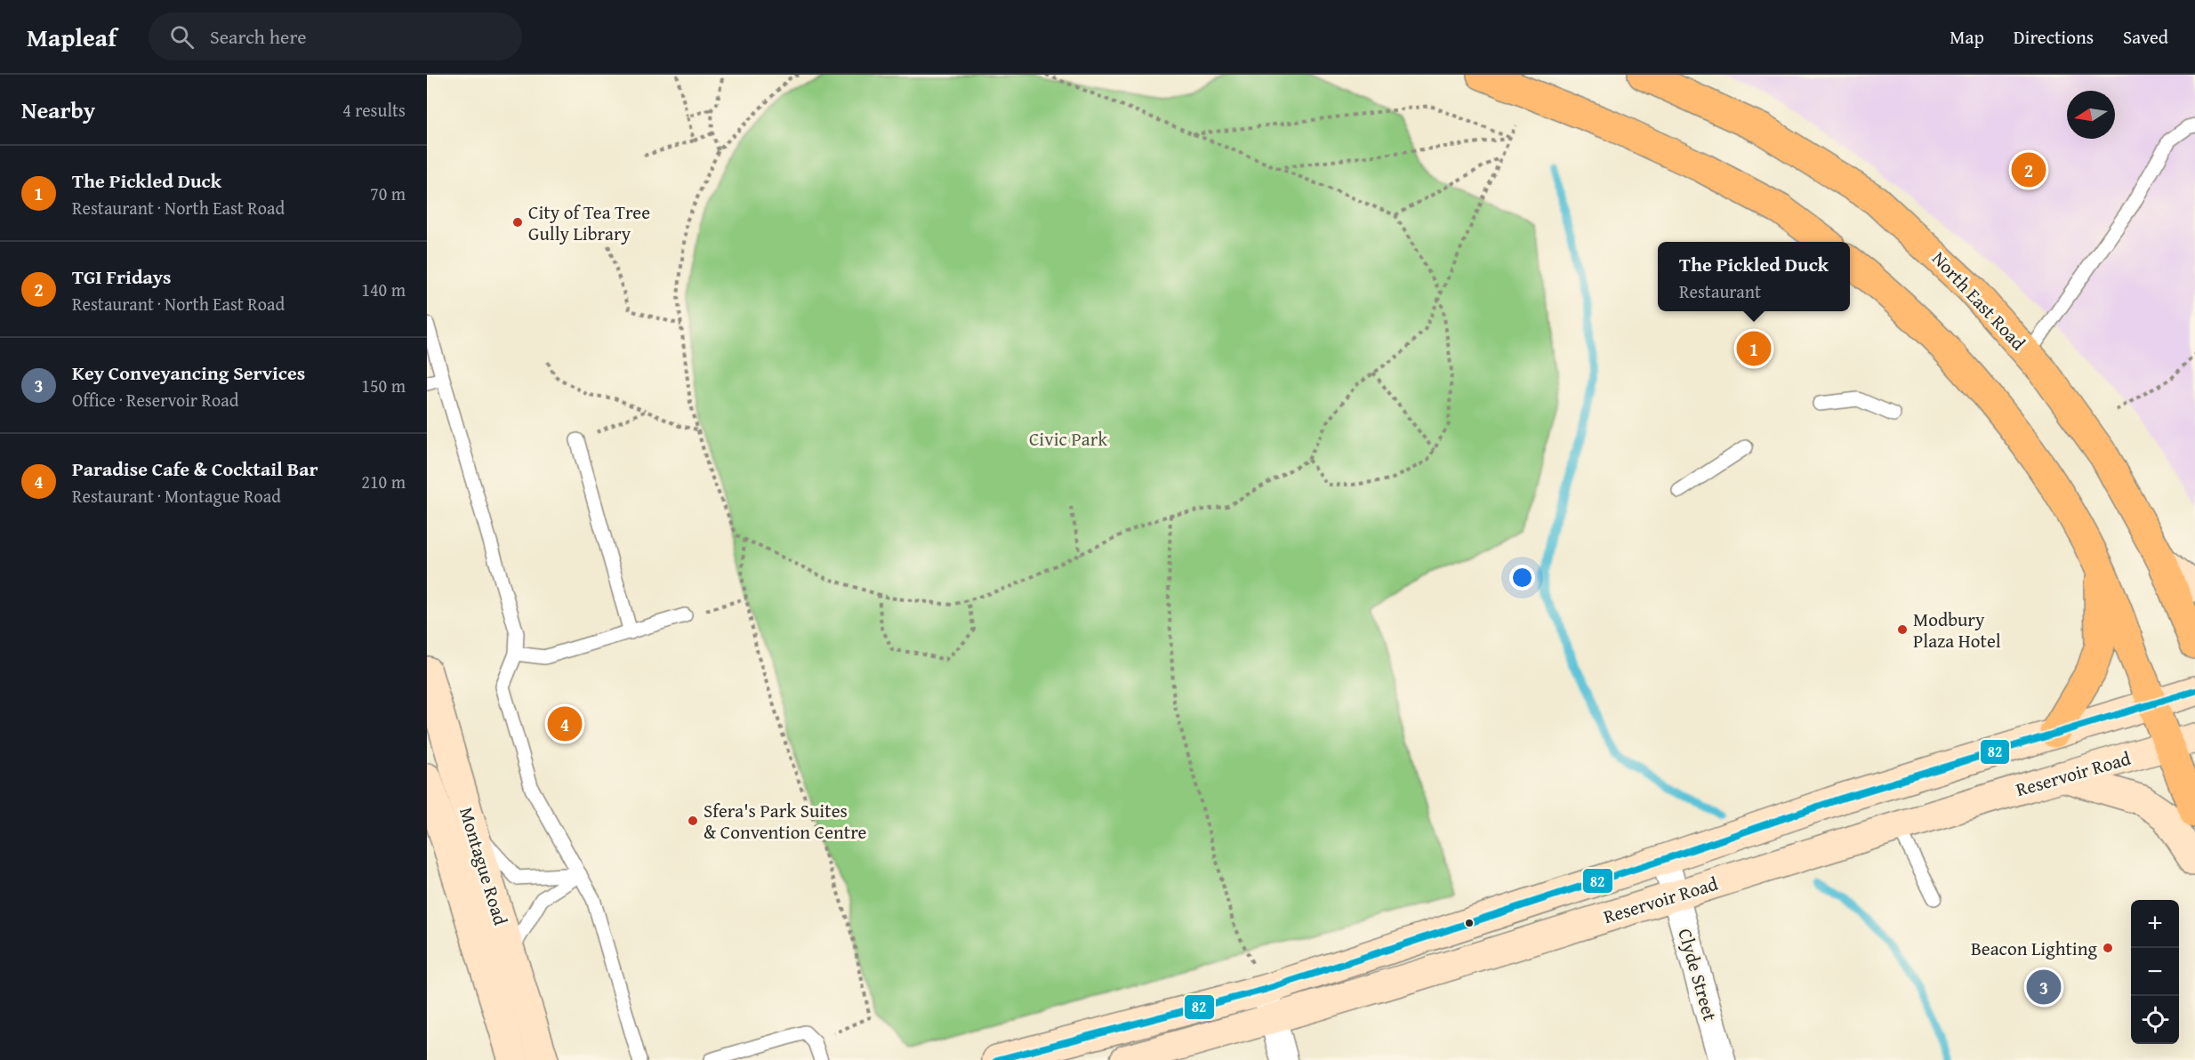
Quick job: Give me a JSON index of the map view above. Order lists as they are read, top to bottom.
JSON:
{
  "streets": {
    "highway": ["North East Road"],
    "main road": ["Reservoir Road", "Montague Road"],
    "street": ["Clyde Street"]
  },
  "crossings": [
    ["Reservoir Road", "Clyde Street"]
  ],
  "parks": ["Civic Park"],
  "places": [
    "City of Tea Tree Gully Library",
    "Modbury Plaza Hotel",
    "Sfera's Park Suites & Convention Centre",
    "Beacon Lighting"
  ],
  "lines": ["transit line 82"],
  "north": "left",
  "page": {
    "header": "Mapleaf",
    "search": "Search here",
    "nav": ["Map", "Directions", "Saved"],
    "heading": ["Nearby", "4 results"],
    "list": [
      {
        "mark": "1",
        "name": "The Pickled Duck",
        "note": "Restaurant · North East Road",
        "value": "70 m"
      },
      {
        "mark": "2",
        "name": "TGI Fridays",
        "note": "Restaurant · North East Road",
        "value": "140 m"
      },
      {
        "mark": "3",
        "name": "Key Conveyancing Services",
        "note": "Office · Reservoir Road",
        "value": "150 m"
      },
      {
        "mark": "4",
        "name": "Paradise Cafe & Cocktail Bar",
        "note": "Restaurant · Montague Road",
        "value": "210 m"
      }
    ],
    "pins": [
      "2",
      "1",
      "4",
      "3"
    ],
    "popup": ["The Pickled Duck", "Restaurant"],
    "map_buttons": ["+", "−"]
  }
}
